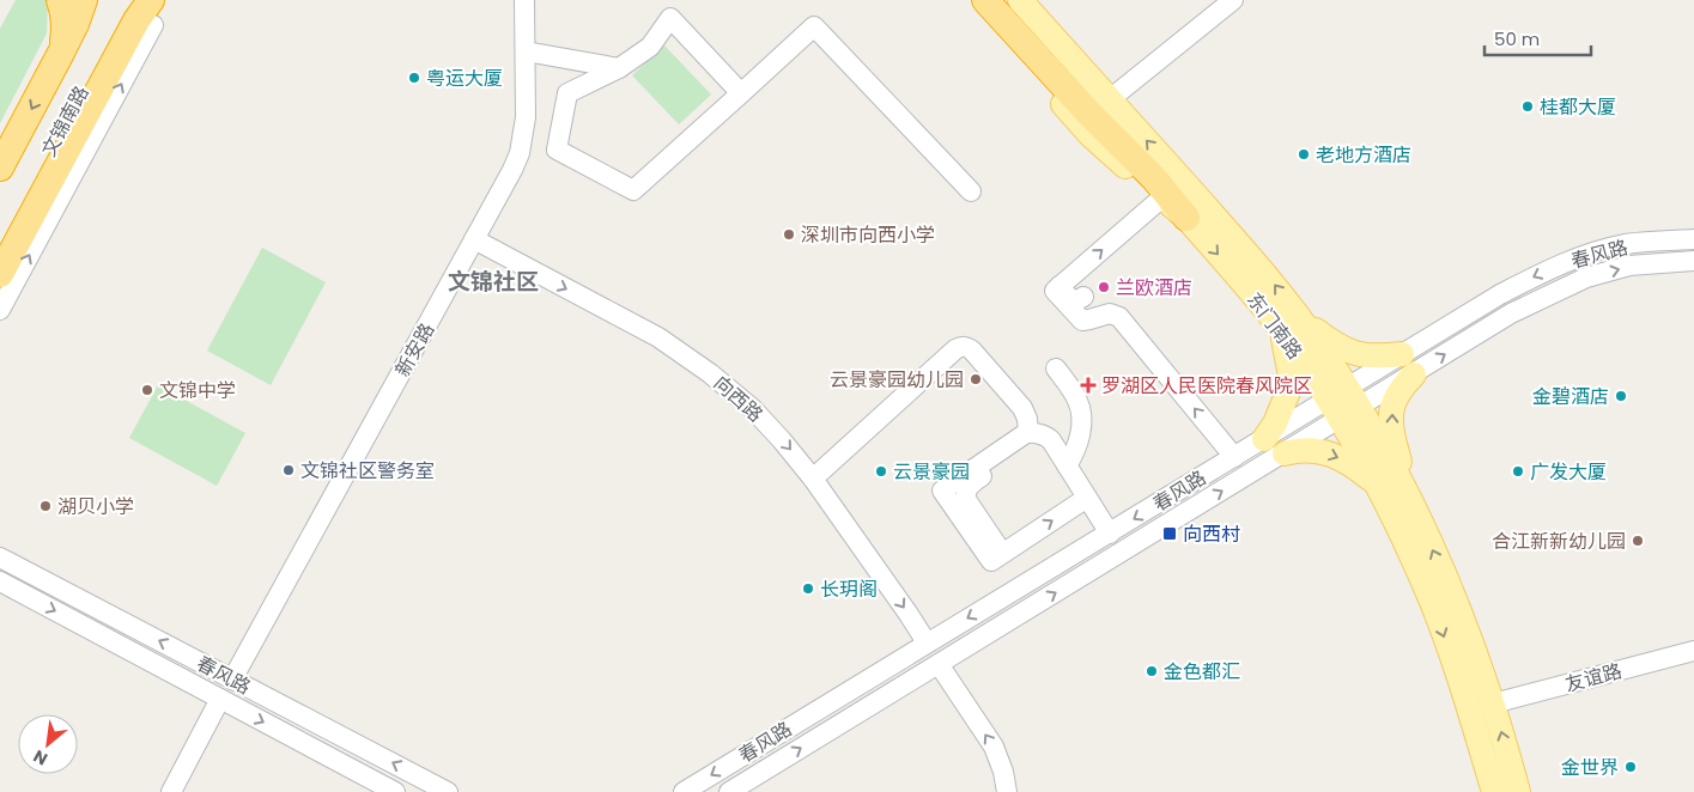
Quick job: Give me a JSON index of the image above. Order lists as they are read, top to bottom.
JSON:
{
  "streets": {
    "highway": ["文锦南路"],
    "main road": ["东门南路"],
    "street": [
      "春风路",
      "新安路",
      "向西路",
      "友谊路"
    ]
  },
  "crossings": [
    ["春风路", "东门南路"],
    ["春风路", "新安路"],
    ["春风路", "向西路"],
    ["东门南路", "友谊路"],
    ["新安路", "向西路"]
  ],
  "one_way": ["向西路"],
  "districts": ["文锦社区"],
  "places": {
    "other": [
      "粤运大厦",
      "桂都大厦",
      "老地方酒店",
      "深圳市向西小学",
      "兰欧酒店",
      "云景豪园幼儿园",
      "文锦中学",
      "金碧酒店",
      "文锦社区警务室",
      "云景豪园",
      "广发大厦",
      "湖贝小学",
      "合江新新幼儿园",
      "长玥阁",
      "金色都汇",
      "金世界"
    ],
    "health": ["罗湖区人民医院春风院区"],
    "transit": ["向西村"]
  },
  "scale_bar": "50 m",
  "north": "bottom left"
}
